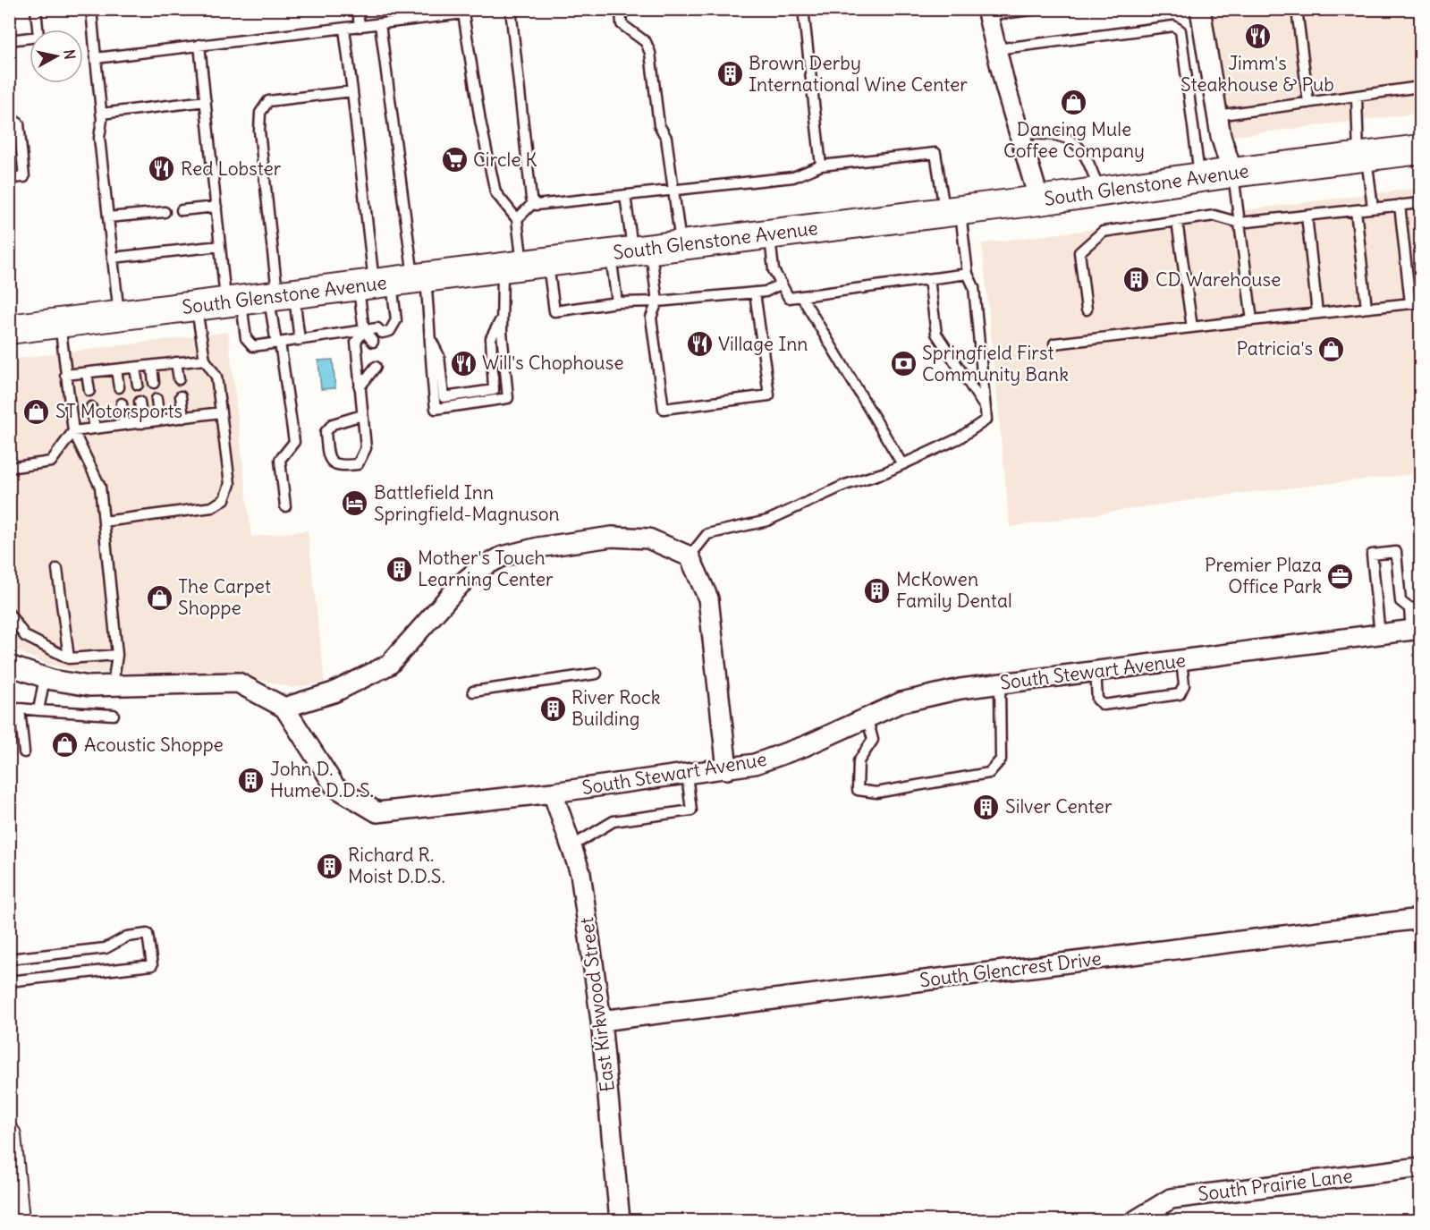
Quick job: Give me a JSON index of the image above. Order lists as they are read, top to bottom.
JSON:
{
  "streets": {
    "main road": ["South Glenstone Avenue"],
    "street": [
      "South Stewart Avenue",
      "South Glencrest Drive",
      "East Kirkwood Street",
      "South Prairie Lane"
    ]
  },
  "crossings": [
    ["South Stewart Avenue", "East Kirkwood Street"],
    ["South Glencrest Drive", "East Kirkwood Street"]
  ],
  "places": {
    "restaurant": [
      "Jimm's Steakhouse & Pub",
      "Red Lobster",
      "Village Inn",
      "Will's Chophouse"
    ],
    "building": [
      "Brown Derby International Wine Center",
      "CD Warehouse",
      "Mother's Touch Learning Center",
      "McKowen Family Dental",
      "River Rock Building",
      "John D. Hume D.D.S.",
      "Silver Center",
      "Richard R. Moist D.D.S."
    ],
    "shop": [
      "Dancing Mule Coffee Company",
      "Patricia's",
      "ST Motorsports",
      "The Carpet Shoppe",
      "Acoustic Shoppe"
    ],
    "supermarket": ["Circle K"],
    "bank": ["Springfield First Community Bank"],
    "hotel": ["Battlefield Inn Springfield-Magnuson"],
    "office": ["Premier Plaza Office Park"]
  },
  "north": "right"
}
